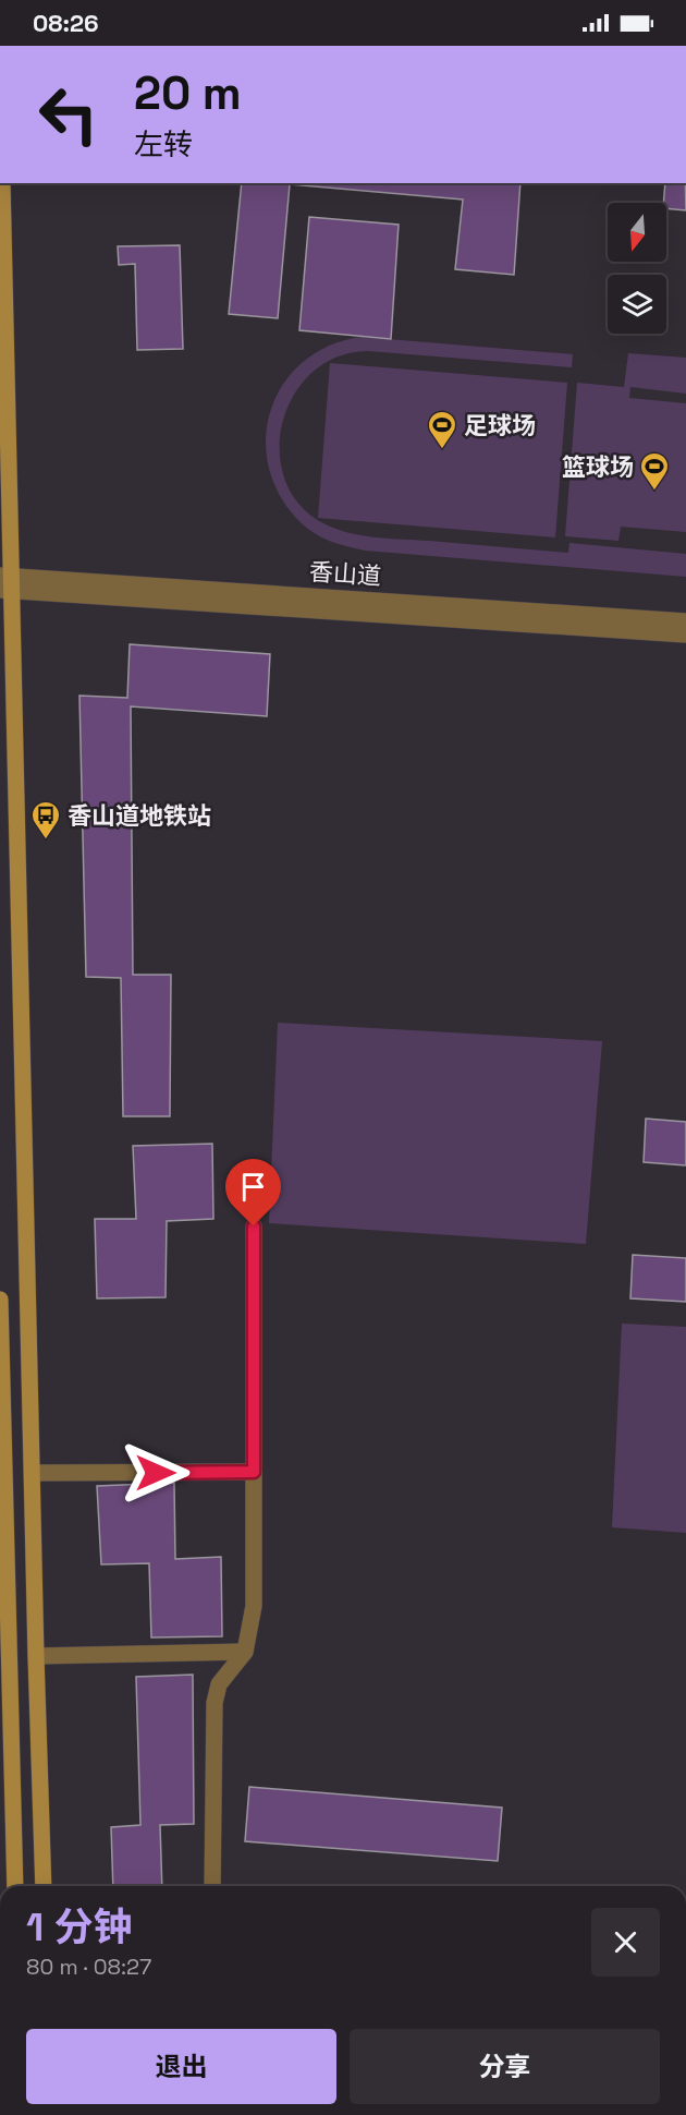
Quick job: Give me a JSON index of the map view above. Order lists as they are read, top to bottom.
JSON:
{
  "streets": {
    "street": ["香山道"]
  },
  "places": {
    "sports": ["足球场", "篮球场"],
    "bus stop": ["香山道地铁站"]
  },
  "north": "bottom",
  "page": {
    "status": "08:26",
    "turn": ["20 m", "左转"],
    "heading": ["1 分钟", "80 m · 08:27"],
    "buttons": ["退出", "分享"]
  }
}
